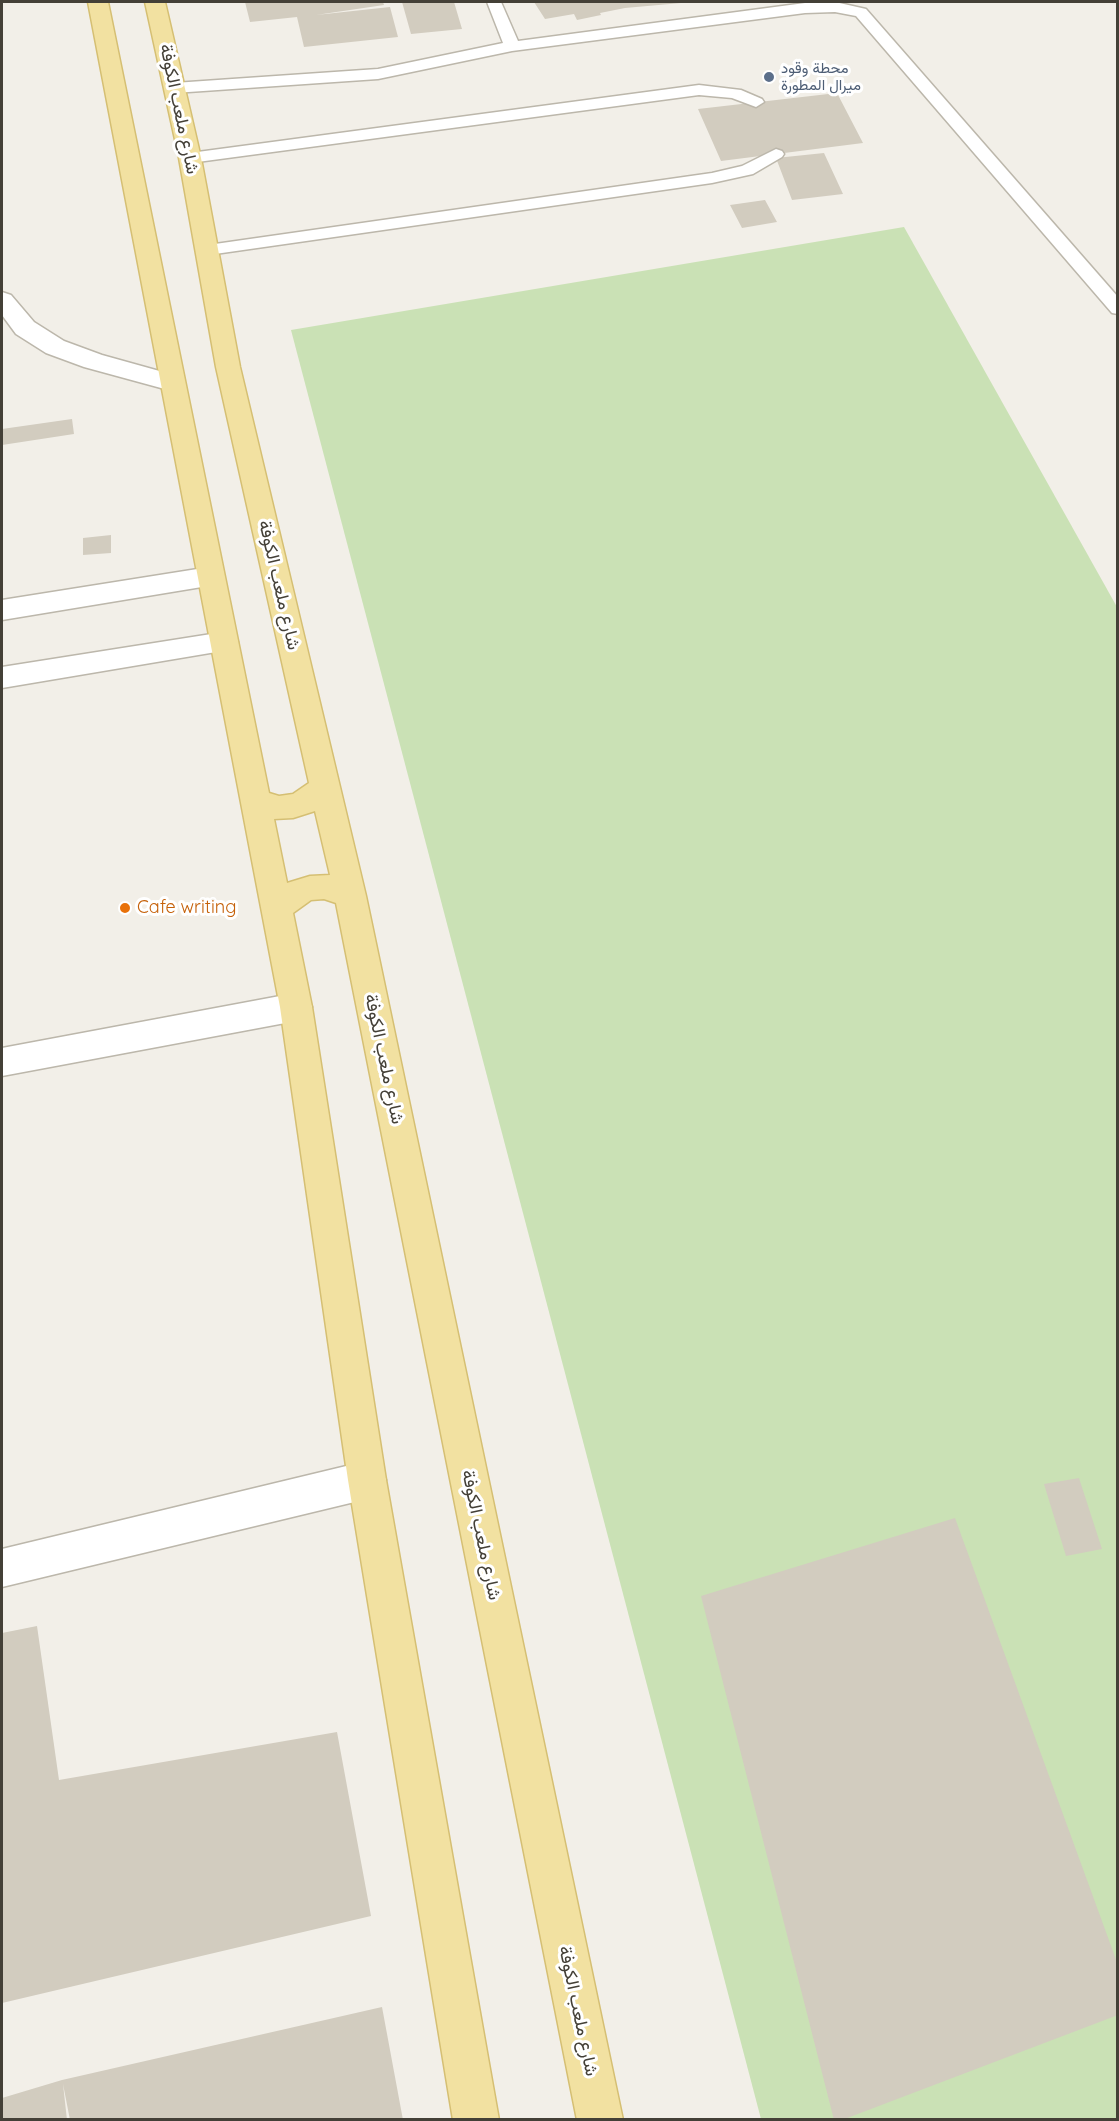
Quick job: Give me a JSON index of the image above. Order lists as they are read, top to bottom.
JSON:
{
  "streets": {
    "main road": ["شارع ملعب الكوفة"]
  },
  "places": ["محطة وقود ميرال المطورة", "Cafe writing"]
}
